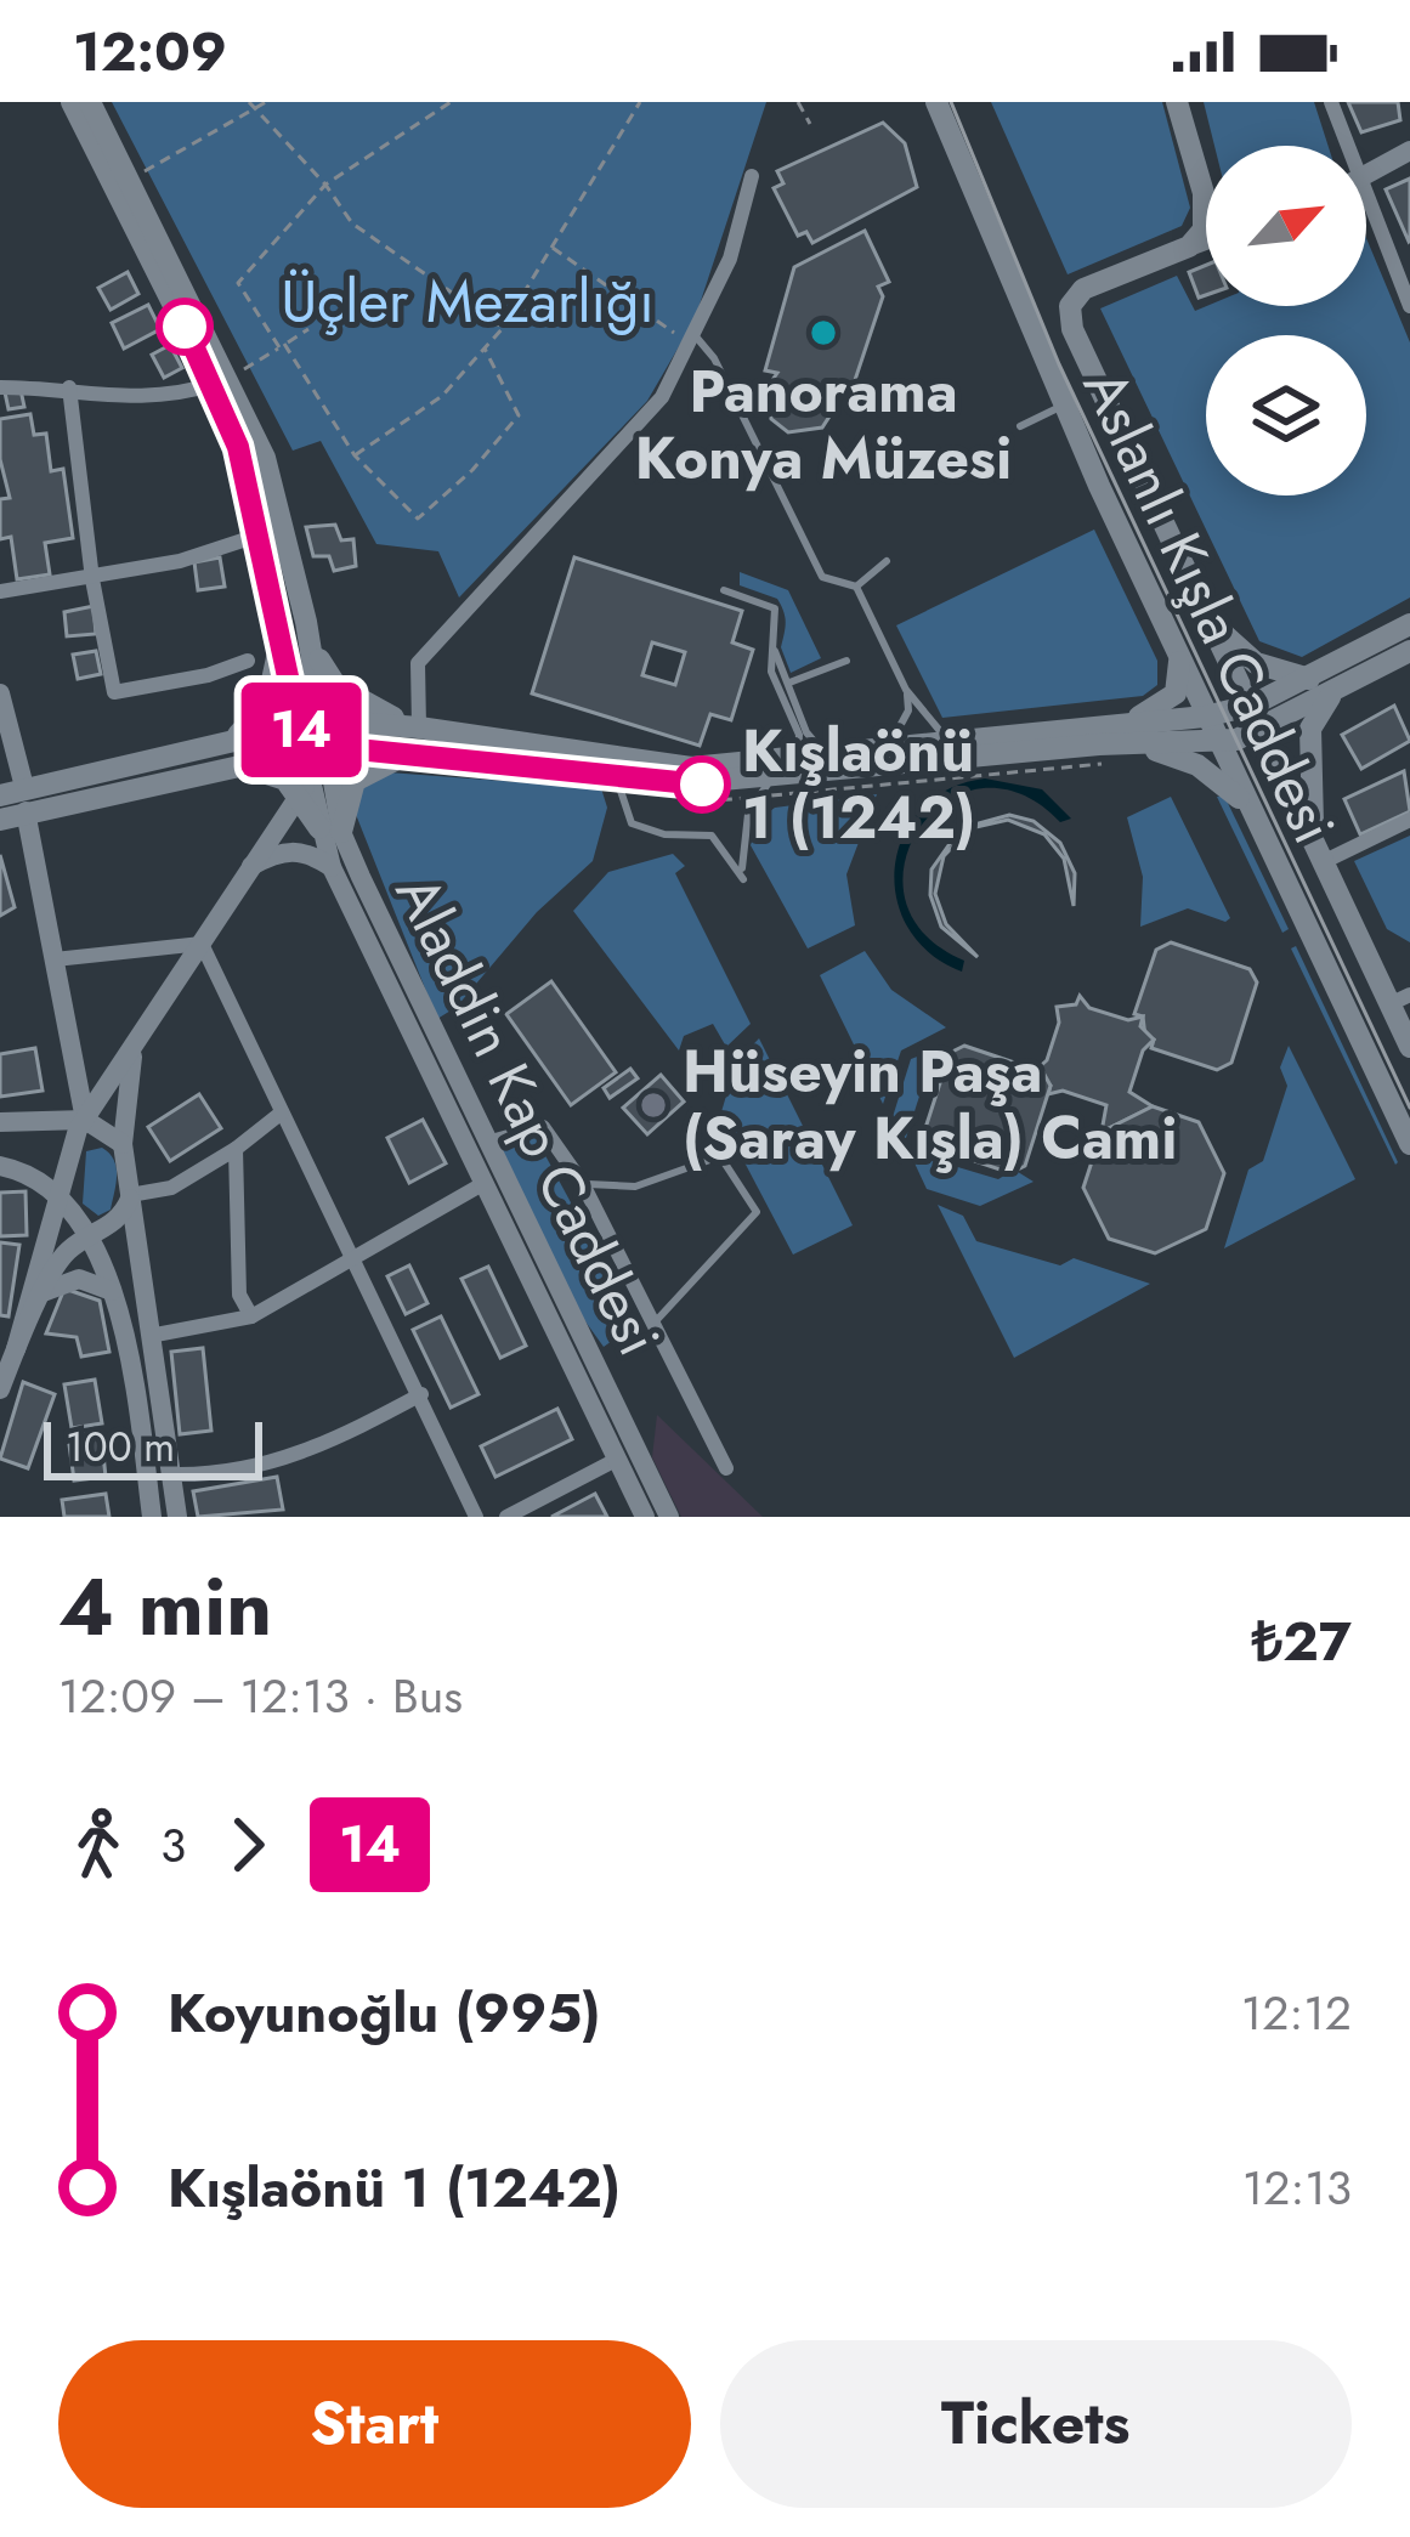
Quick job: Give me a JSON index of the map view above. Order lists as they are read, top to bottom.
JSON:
{
  "streets": {
    "main road": ["Aslanlı Kışla Caddesi"],
    "street": ["Aladdin Kap Caddesi"]
  },
  "parks": ["Üçler Mezarlığı"],
  "places": ["Panorama Konya Müzesi", "Kışlaönü 1 (1242)", "Hüseyin Paşa (Saray Kışla) Cami"],
  "lines": ["bus line 14"],
  "scale_bar": "100 m",
  "north": "top right",
  "page": {
    "status": "12:09",
    "on_map": "14",
    "scale": "100 m",
    "heading": ["4 min", "12:09 – 12:13 · Bus", "₺27"],
    "legs": ["3", "14"],
    "list": [
      {
        "name": "Koyunoğlu (995)",
        "value": "12:12"
      },
      {
        "name": "Kışlaönü 1 (1242)",
        "value": "12:13"
      }
    ],
    "buttons": ["Start", "Tickets"]
  }
}
